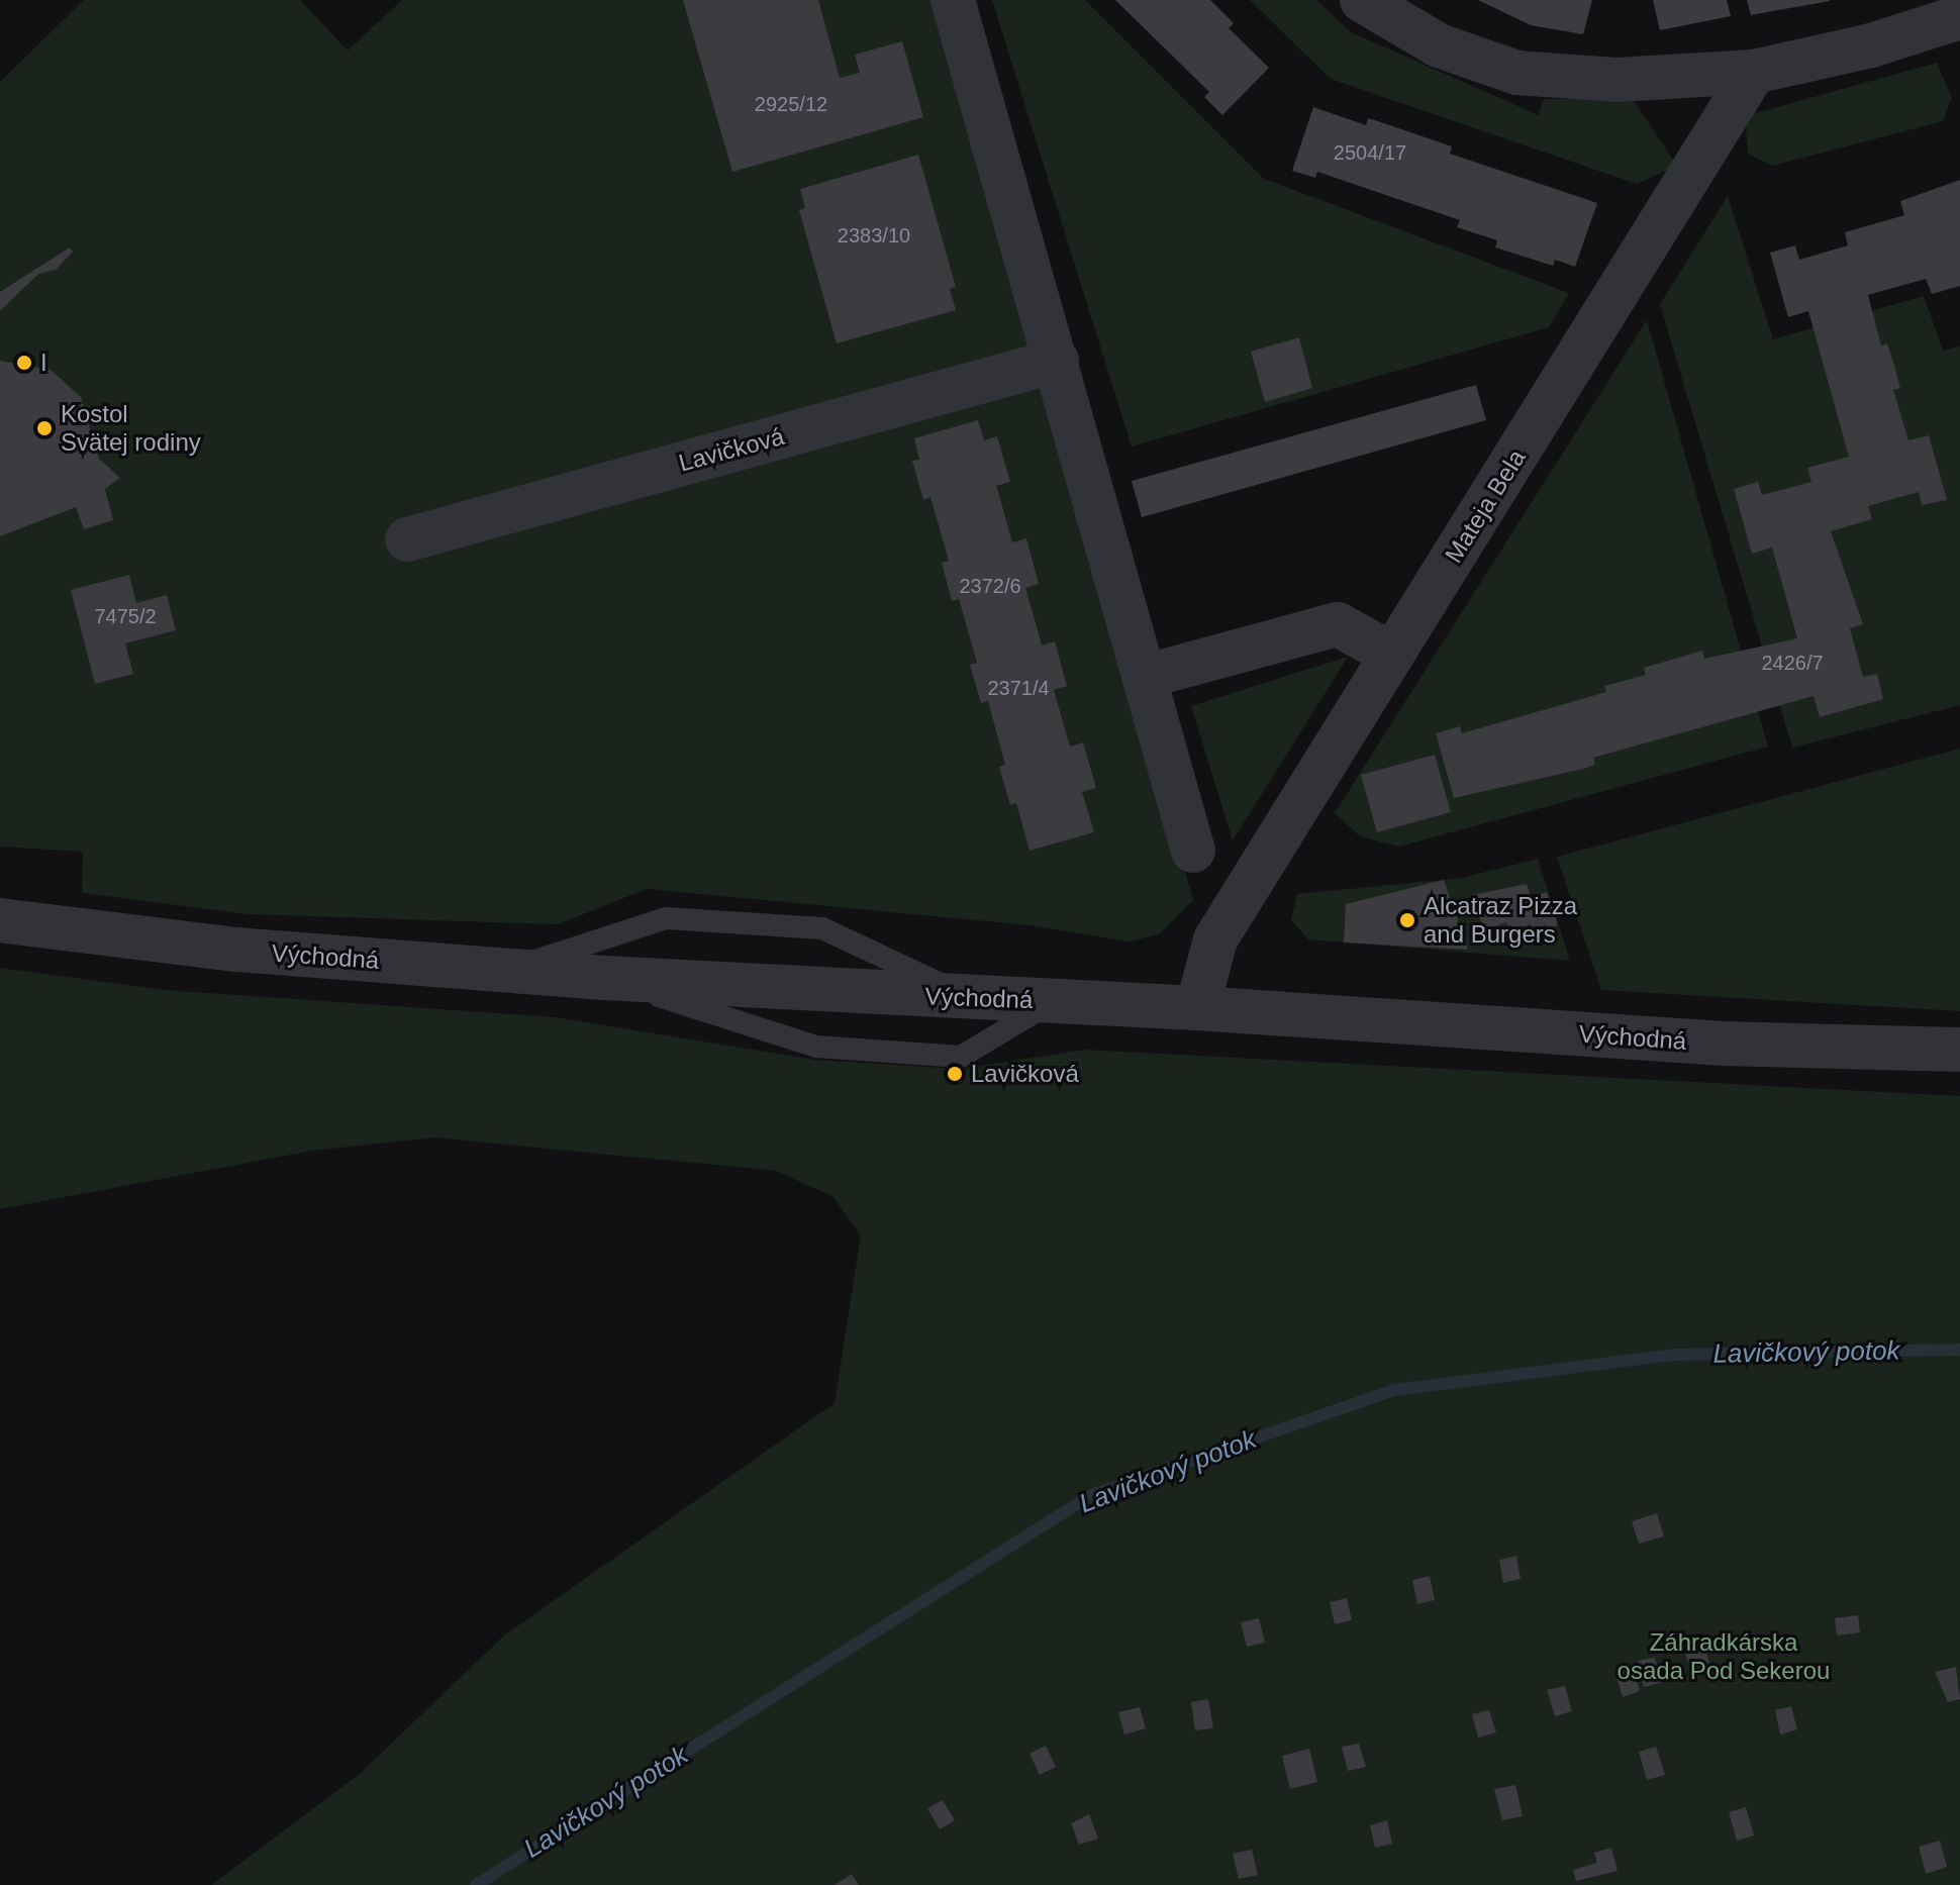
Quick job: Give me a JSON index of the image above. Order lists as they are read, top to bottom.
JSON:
{
  "streets": {
    "street": ["Lavičková", "Mateja Bela", "Východná"]
  },
  "crossings": [
    ["Mateja Bela", "Východná"]
  ],
  "water": ["Lavičkový potok"],
  "parks": ["Záhradkárska osada Pod Sekerou"],
  "places": [
    "I",
    "Kostol Svätej rodiny",
    "Alcatraz Pizza and Burgers",
    "Lavičková"
  ],
  "house_numbers": [
    "2925/12",
    "2504/17",
    "2383/10",
    "2372/6",
    "7475/2",
    "2426/7",
    "2371/4"
  ]
}
